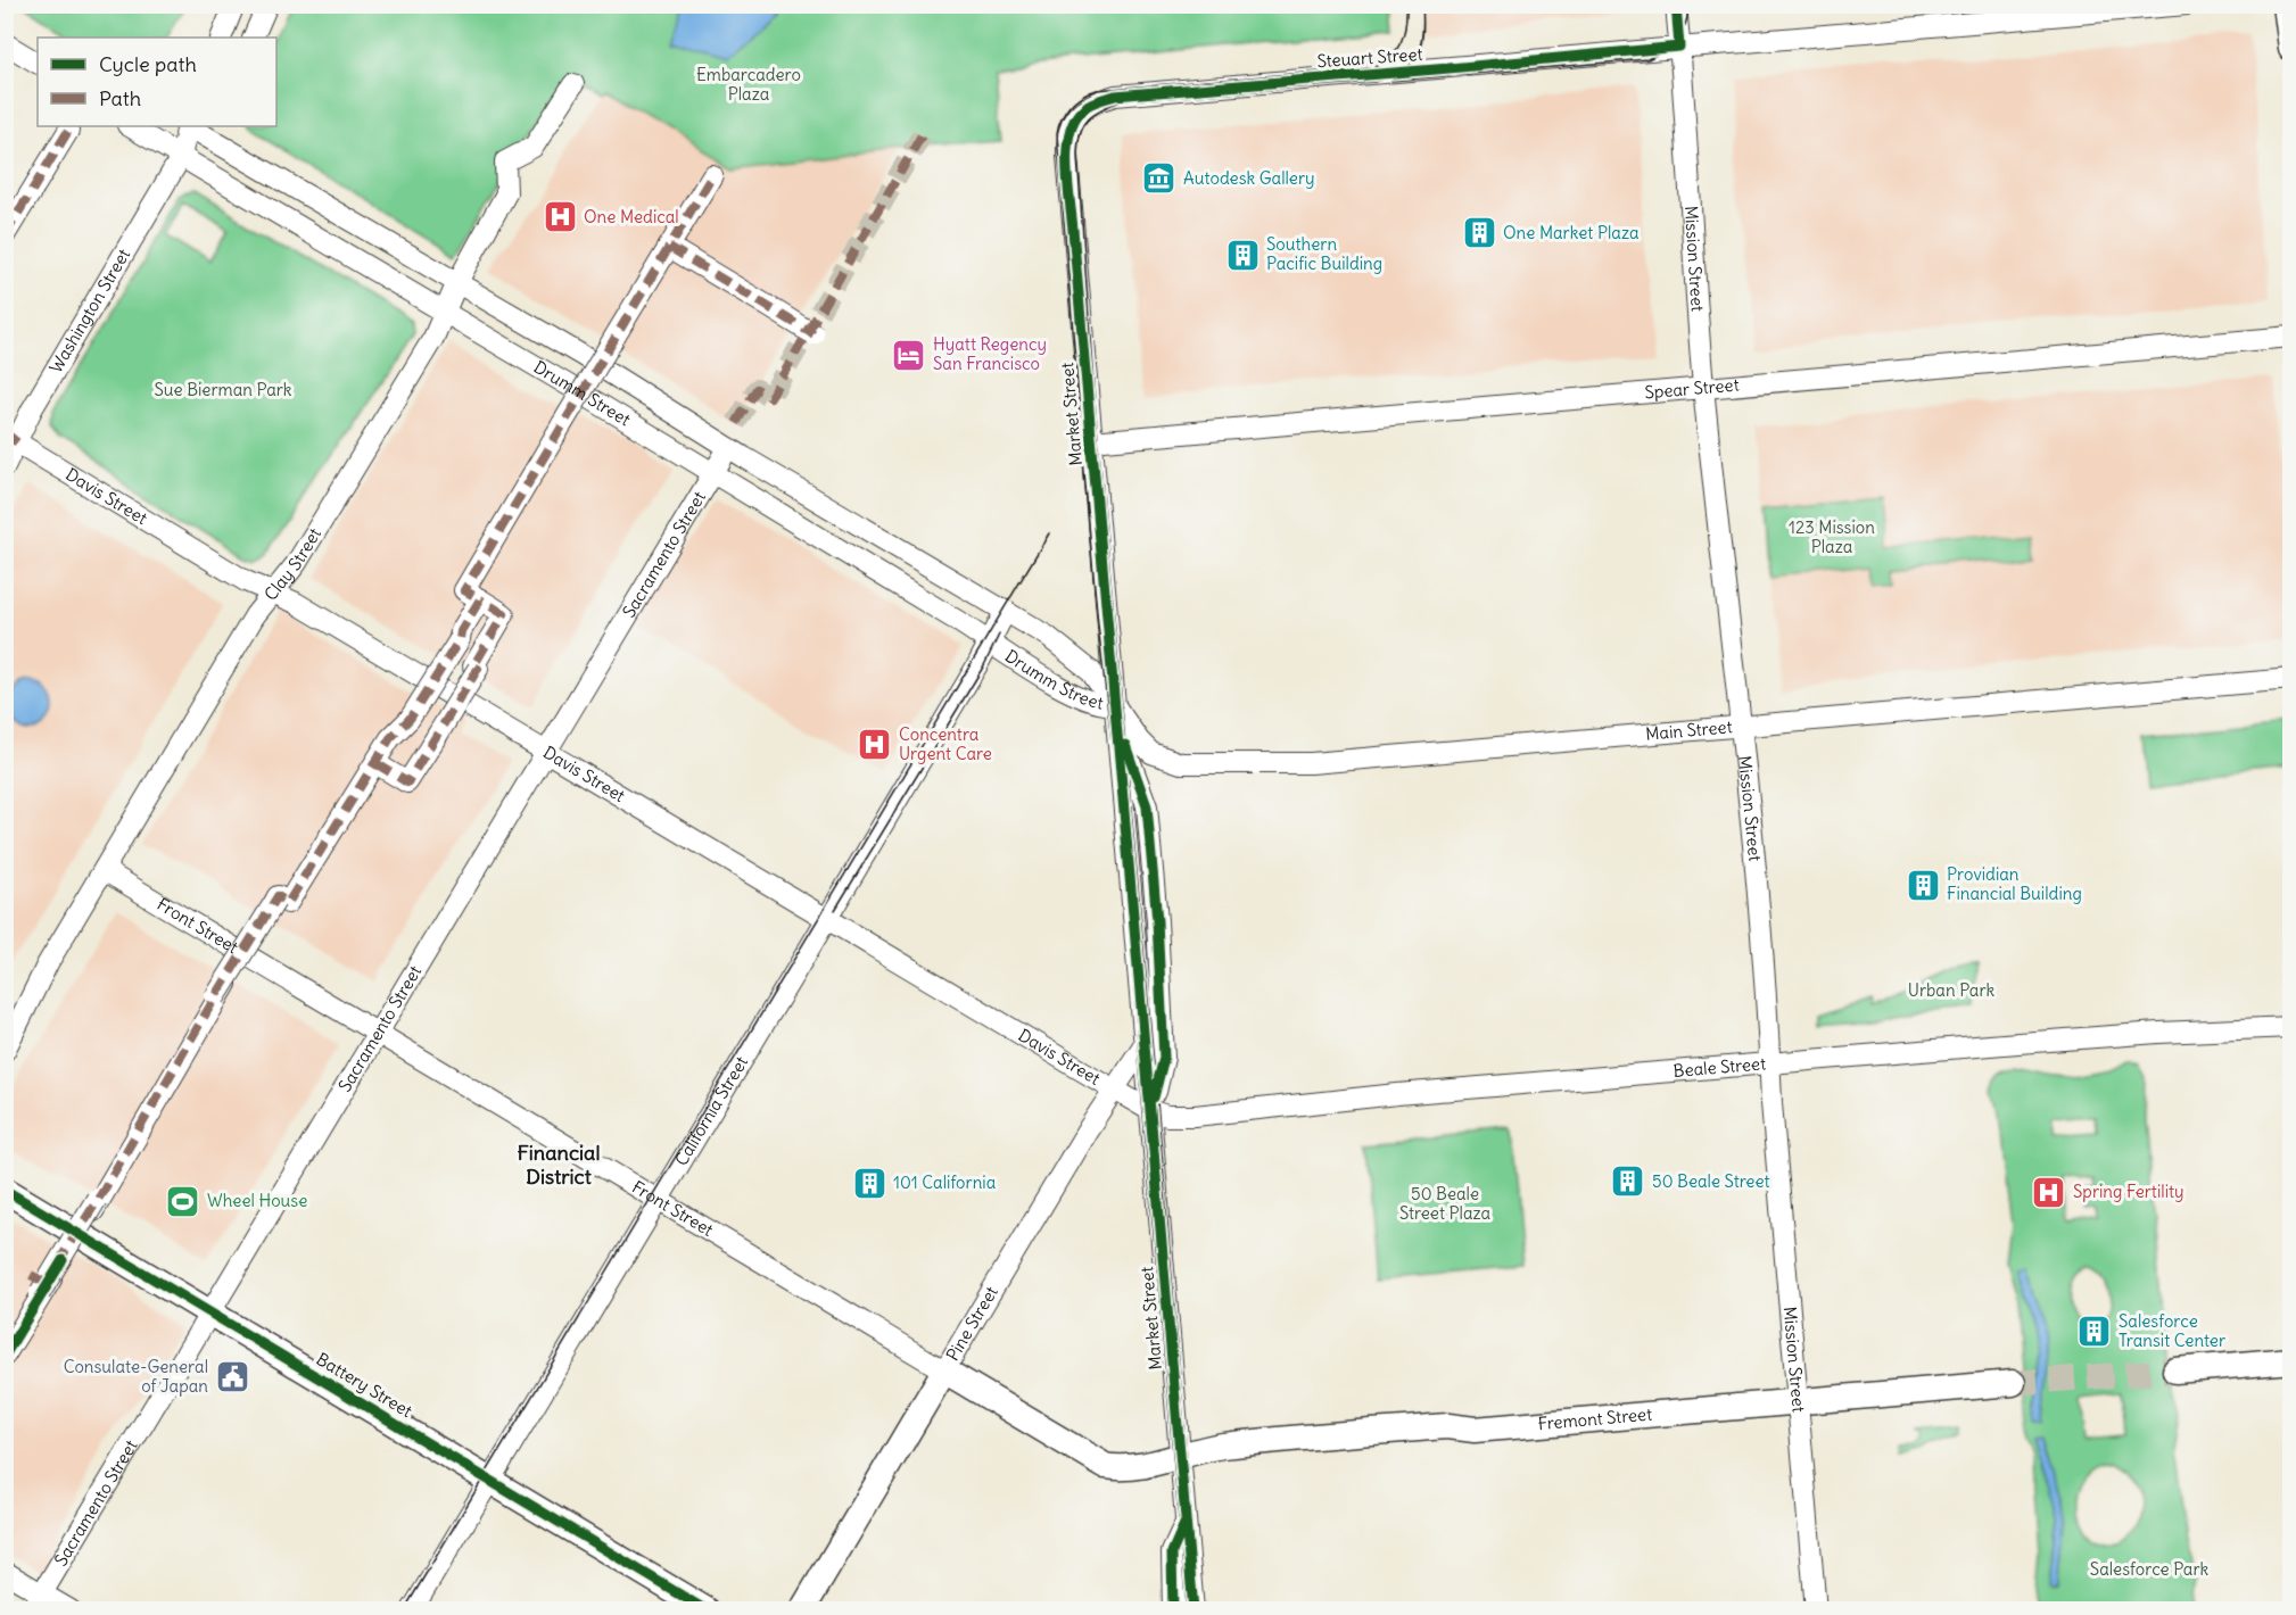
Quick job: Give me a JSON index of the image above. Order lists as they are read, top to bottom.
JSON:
{
  "streets": {
    "main road": [
      "Front Street",
      "Pine Street",
      "Battery Street",
      "Fremont Street"
    ],
    "street": [
      "Steuart Street",
      "Mission Street",
      "Washington Street",
      "Spear Street",
      "Drumm Street",
      "Market Street",
      "Davis Street",
      "Sacramento Street",
      "Clay Street",
      "Main Street",
      "Beale Street",
      "California Street"
    ]
  },
  "crossings": [
    ["Steuart Street", "Mission Street"],
    ["Steuart Street", "Market Street"],
    ["Mission Street", "Spear Street"],
    ["Mission Street", "Main Street"],
    ["Mission Street", "Beale Street"],
    ["Mission Street", "Fremont Street"],
    ["Washington Street", "Drumm Street"],
    ["Washington Street", "Davis Street"],
    ["Spear Street", "Market Street"],
    ["Drumm Street", "Market Street"],
    ["Drumm Street", "Sacramento Street"],
    ["Drumm Street", "Clay Street"],
    ["Drumm Street", "Main Street"],
    ["Drumm Street", "California Street"],
    ["Market Street", "Davis Street"],
    ["Market Street", "Main Street"],
    ["Market Street", "Front Street"],
    ["Market Street", "Beale Street"],
    ["Market Street", "Pine Street"],
    ["Market Street", "Fremont Street"],
    ["Davis Street", "Sacramento Street"],
    ["Davis Street", "Clay Street"],
    ["Davis Street", "Beale Street"],
    ["Davis Street", "California Street"],
    ["Davis Street", "Pine Street"],
    ["Sacramento Street", "Front Street"],
    ["Sacramento Street", "Battery Street"],
    ["Clay Street", "Front Street"],
    ["Front Street", "California Street"],
    ["Front Street", "Pine Street"],
    ["Front Street", "Fremont Street"],
    ["California Street", "Battery Street"]
  ],
  "districts": ["Financial District"],
  "parks": [
    "Embarcadero Plaza",
    "Sue Bierman Park",
    "123 Mission Plaza",
    "Urban Park",
    "50 Beale Street Plaza",
    "Salesforce Park"
  ],
  "places": {
    "museum": ["Autodesk Gallery"],
    "hospital": ["One Medical", "Concentra Urgent Care", "Spring Fertility"],
    "building": [
      "One Market Plaza",
      "Southern Pacific Building",
      "Providian Financial Building",
      "50 Beale Street",
      "101 California",
      "Salesforce Transit Center"
    ],
    "hotel": ["Hyatt Regency San Francisco"],
    "sports": ["Wheel House"],
    "public building": ["Consulate-General of Japan"]
  },
  "legend": ["Cycle path", "Path"]
}
